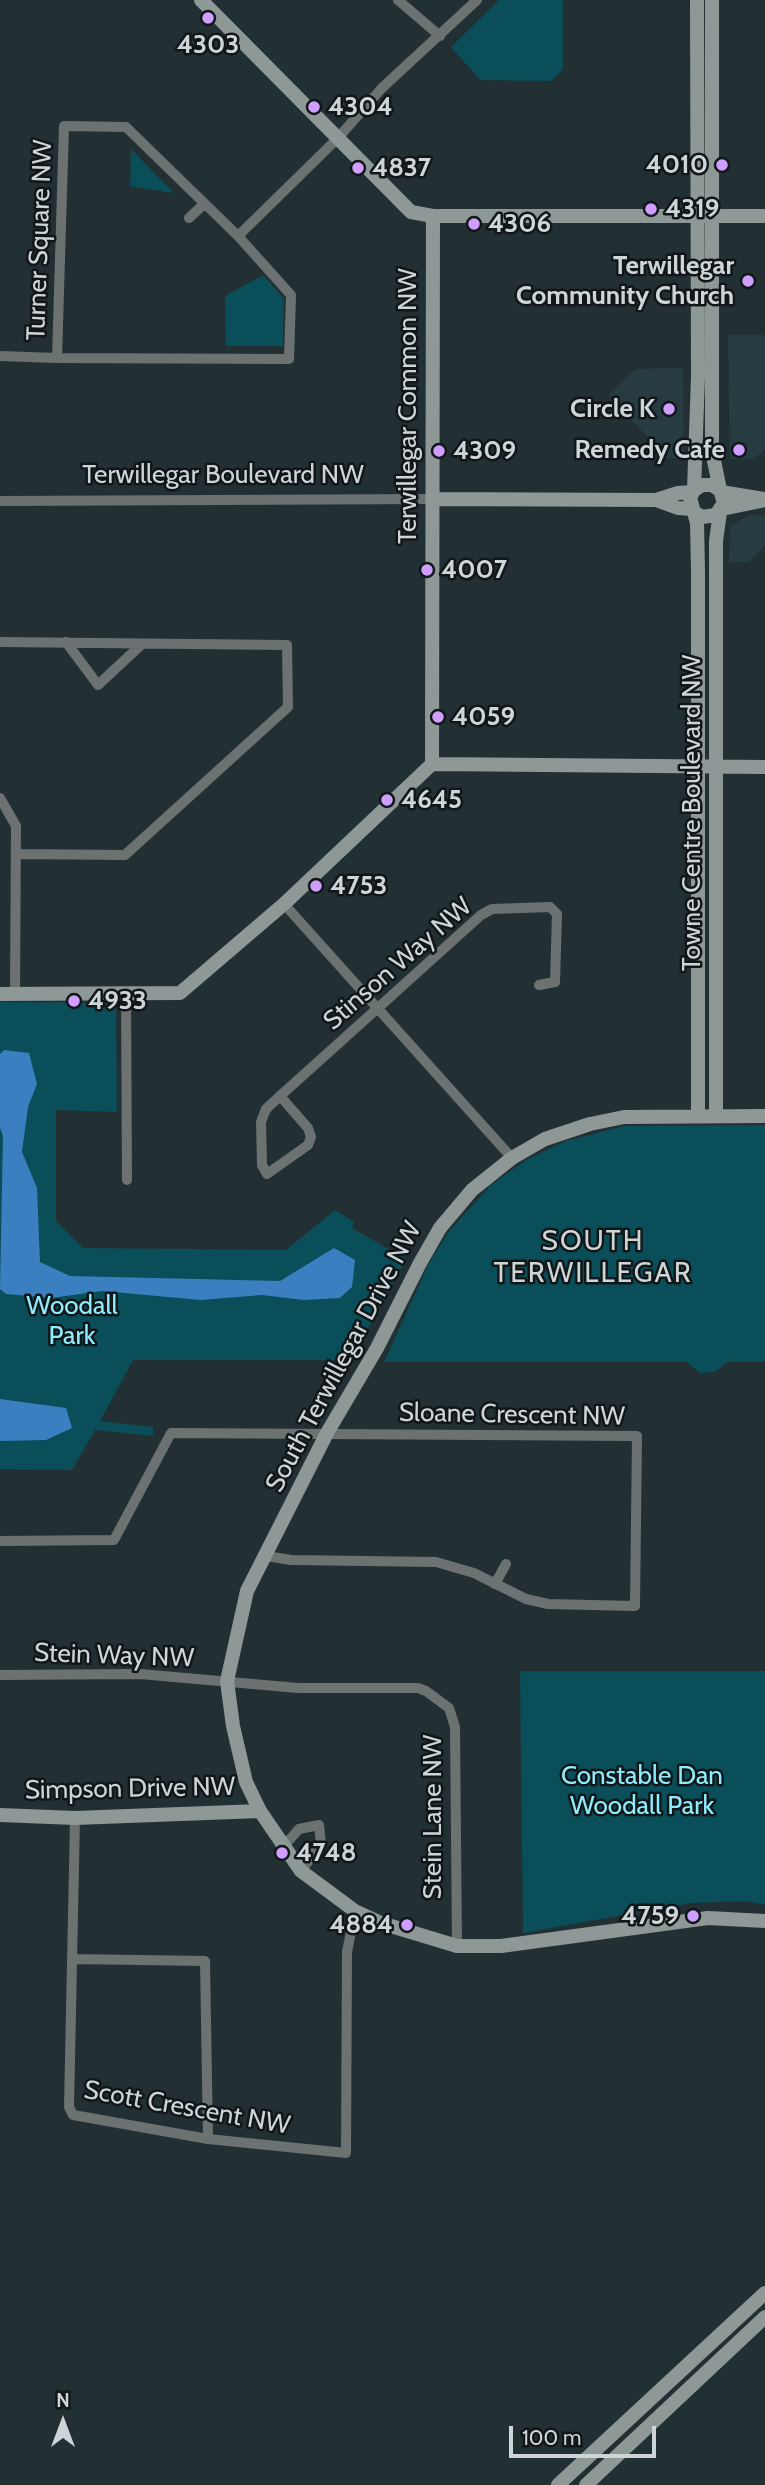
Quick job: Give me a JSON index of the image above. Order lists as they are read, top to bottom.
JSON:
{
  "streets": {
    "street": [
      "Turner Square NW",
      "Terwillegar Common NW",
      "Terwillegar Boulevard NW",
      "Towne Centre Boulevard NW",
      "Stinson Way NW",
      "South Terwillegar Drive NW",
      "Sloane Crescent NW",
      "Stein Way NW",
      "Simpson Drive NW",
      "Stein Lane NW",
      "Scott Crescent NW"
    ]
  },
  "crossings": [
    ["Terwillegar Common NW", "Terwillegar Boulevard NW"],
    ["Terwillegar Boulevard NW", "Towne Centre Boulevard NW"],
    ["Towne Centre Boulevard NW", "South Terwillegar Drive NW"],
    ["South Terwillegar Drive NW", "Sloane Crescent NW"],
    ["South Terwillegar Drive NW", "Stein Way NW"],
    ["South Terwillegar Drive NW", "Simpson Drive NW"],
    ["South Terwillegar Drive NW", "Stein Lane NW"],
    ["South Terwillegar Drive NW", "Scott Crescent NW"],
    ["Stein Way NW", "Stein Lane NW"],
    ["Simpson Drive NW", "Scott Crescent NW"]
  ],
  "districts": ["SOUTH TERWILLEGAR"],
  "parks": ["Woodall Park", "Constable Dan Woodall Park"],
  "places": [
    "4303",
    "4304",
    "4010",
    "4837",
    "4319",
    "4306",
    "Terwillegar Community Church",
    "Circle K",
    "Remedy Cafe",
    "4309",
    "4007",
    "4059",
    "4645",
    "4753",
    "4933",
    "4748",
    "4759",
    "4884"
  ],
  "scale_bar": "100 m",
  "north": "top"
}
